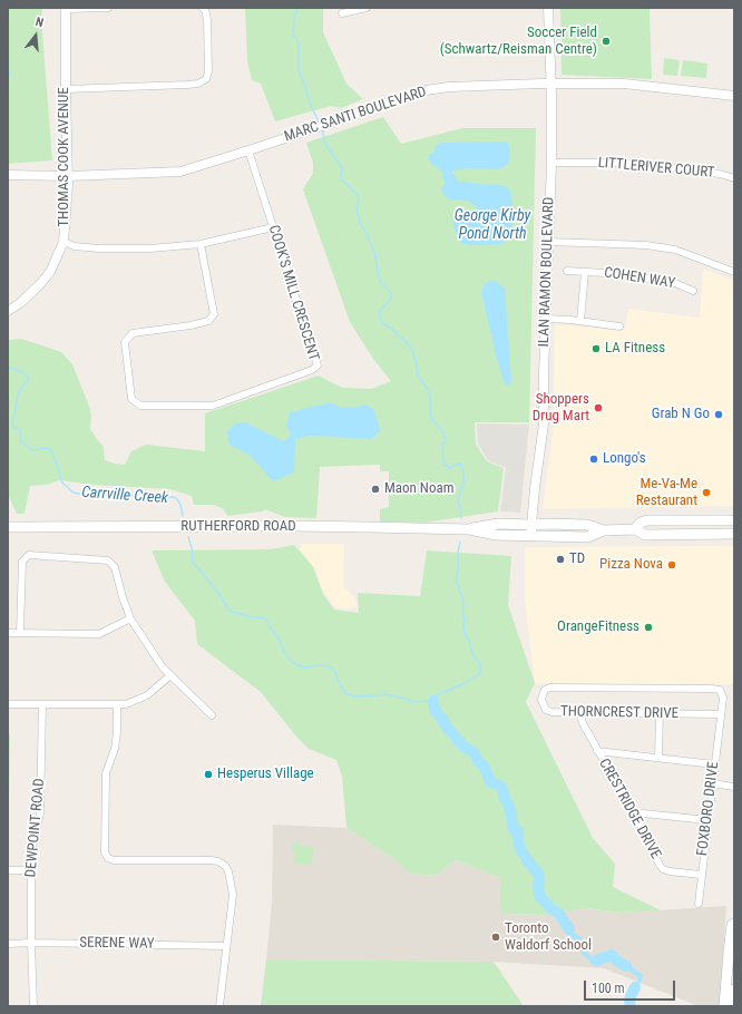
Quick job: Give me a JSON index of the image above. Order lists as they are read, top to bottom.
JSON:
{
  "streets": {
    "main road": ["RUTHERFORD ROAD"],
    "street": [
      "MARC SANTI BOULEVARD",
      "THOMAS COOK AVENUE",
      "LITTLERIVER COURT",
      "ILAN RAMON BOULEVARD",
      "COHEN WAY",
      "COOK'S MILL CRESCENT",
      "THORNCREST DRIVE",
      "CRESTRIDGE DRIVE",
      "FOXBORO DRIVE",
      "DEWPOINT ROAD",
      "SERENE WAY"
    ]
  },
  "crossings": [
    ["MARC SANTI BOULEVARD", "THOMAS COOK AVENUE"],
    ["MARC SANTI BOULEVARD", "ILAN RAMON BOULEVARD"],
    ["MARC SANTI BOULEVARD", "COOK'S MILL CRESCENT"],
    ["LITTLERIVER COURT", "ILAN RAMON BOULEVARD"],
    ["ILAN RAMON BOULEVARD", "RUTHERFORD ROAD"],
    ["THORNCREST DRIVE", "CRESTRIDGE DRIVE"],
    ["THORNCREST DRIVE", "FOXBORO DRIVE"],
    ["CRESTRIDGE DRIVE", "FOXBORO DRIVE"],
    ["DEWPOINT ROAD", "SERENE WAY"]
  ],
  "water": ["George Kirby Pond North", "Carrville Creek"],
  "places": [
    "Soccer Field (Schwartz/Reisman Centre)",
    "LA Fitness",
    "Shoppers Drug Mart",
    "Grab N Go",
    "Longo's",
    "Maon Noam",
    "Me-Va-Me Restaurant",
    "TD",
    "Pizza Nova",
    "OrangeFitness",
    "Hesperus Village",
    "Toronto Waldorf School"
  ],
  "scale_bar": "100 m",
  "north": "top"
}
